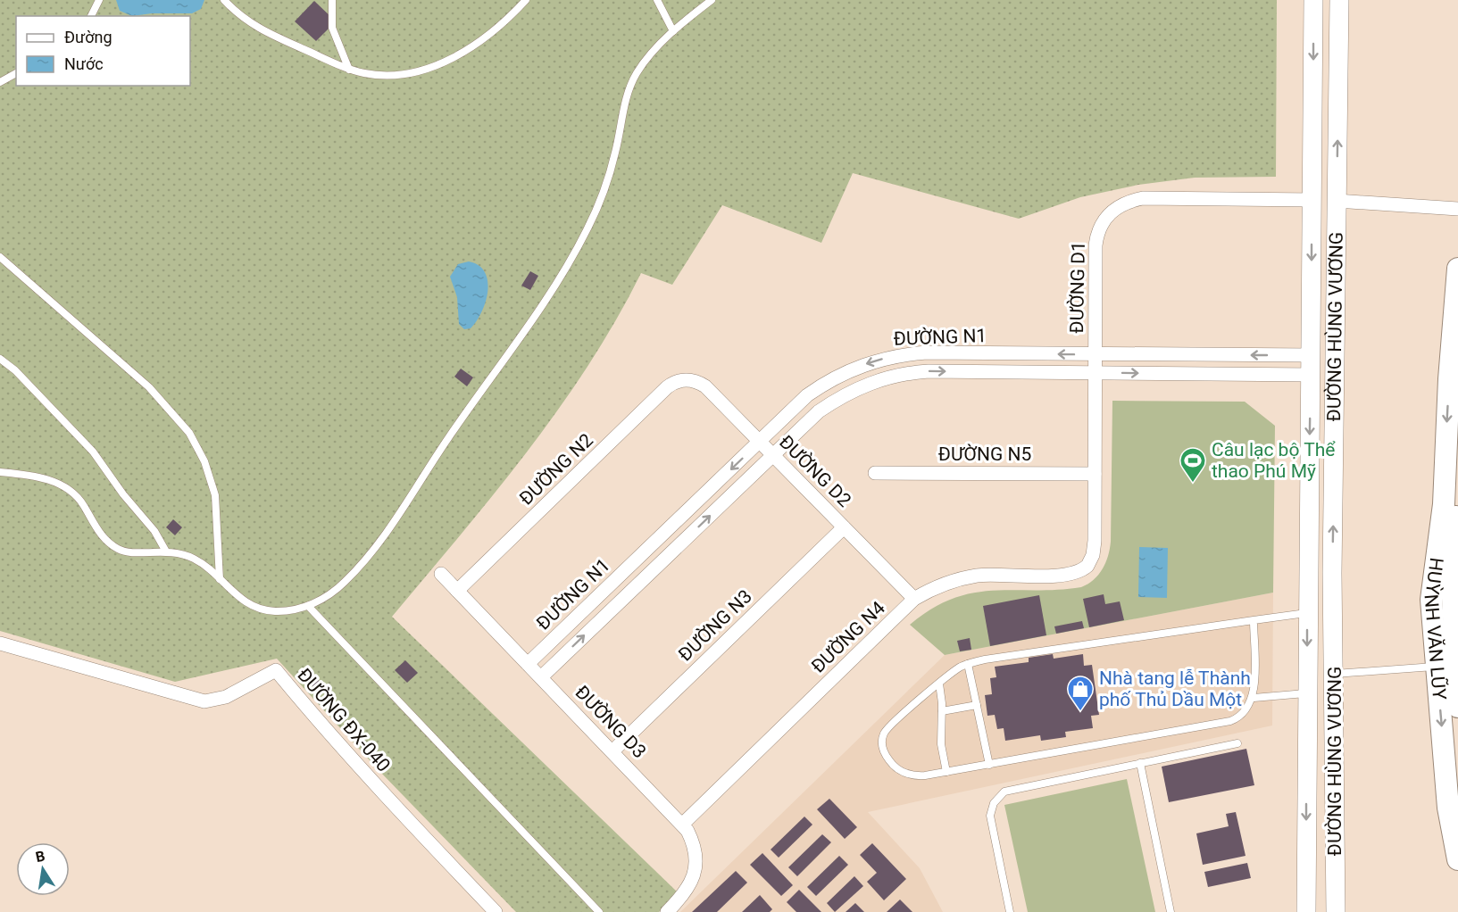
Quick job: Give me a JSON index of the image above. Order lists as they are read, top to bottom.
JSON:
{
  "streets": {
    "main road": ["ĐƯỜNG HÙNG VƯƠNG", "HUỲNH VĂN LŨY"],
    "street": [
      "ĐƯỜNG D1",
      "ĐƯỜNG N1",
      "ĐƯỜNG N5",
      "ĐƯỜNG N2",
      "ĐƯỜNG D2",
      "ĐƯỜNG N3",
      "ĐƯỜNG N4",
      "ĐƯỜNG ĐX-040",
      "ĐƯỜNG D3"
    ]
  },
  "crossings": [
    ["ĐƯỜNG D1", "ĐƯỜNG HÙNG VƯƠNG"],
    ["ĐƯỜNG D1", "ĐƯỜNG N1"],
    ["ĐƯỜNG D1", "ĐƯỜNG N5"],
    ["ĐƯỜNG D1", "ĐƯỜNG N4"],
    ["ĐƯỜNG HÙNG VƯƠNG", "ĐƯỜNG N1"],
    ["ĐƯỜNG N1", "ĐƯỜNG D2"],
    ["ĐƯỜNG N1", "ĐƯỜNG D3"],
    ["ĐƯỜNG N2", "ĐƯỜNG D2"],
    ["ĐƯỜNG N2", "ĐƯỜNG D3"],
    ["ĐƯỜNG D2", "ĐƯỜNG N3"],
    ["ĐƯỜNG D2", "ĐƯỜNG N4"],
    ["ĐƯỜNG N3", "ĐƯỜNG D3"],
    ["ĐƯỜNG N4", "ĐƯỜNG D3"]
  ],
  "places": {
    "sports": ["Câu lạc bộ Thể thao Phú Mỹ"],
    "shop": ["Nhà tang lễ Thành phố Thủ Dầu Một"]
  },
  "legend": ["Đường", "Nước"],
  "north": "top"
}
